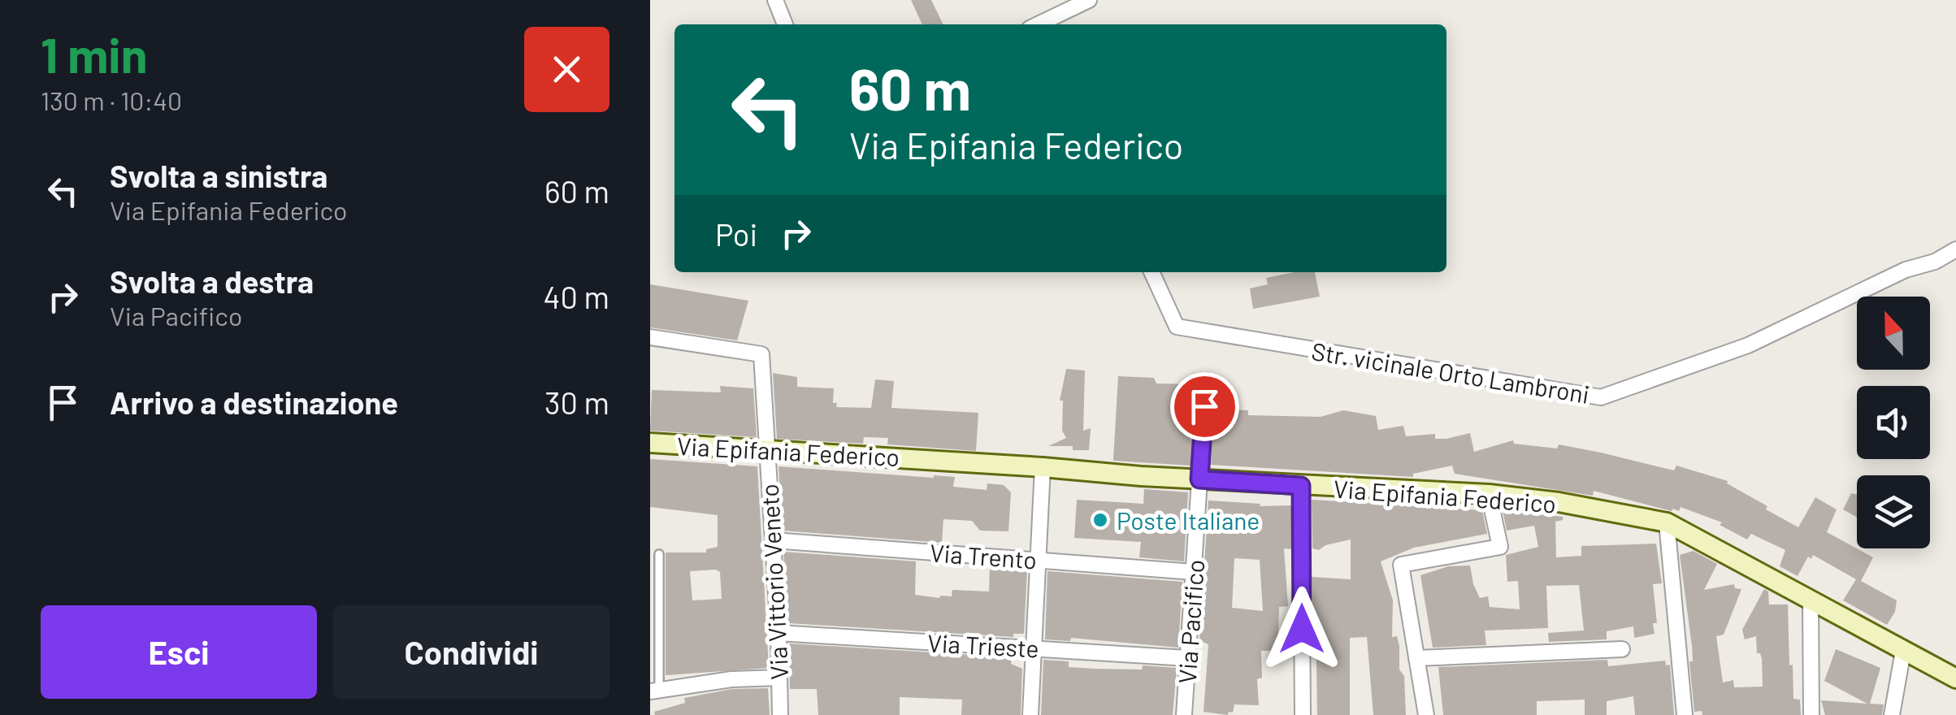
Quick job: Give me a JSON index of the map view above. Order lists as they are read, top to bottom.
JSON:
{
  "streets": {
    "main road": ["Via Epifania Federico"],
    "street": [
      "Str. vicinale Orto Lambroni",
      "Via Trento",
      "Via Vittorio Veneto",
      "Via Pacifico",
      "Via Trieste"
    ]
  },
  "crossings": [
    ["Via Epifania Federico", "Via Vittorio Veneto"],
    ["Via Epifania Federico", "Via Pacifico"],
    ["Via Trento", "Via Vittorio Veneto"],
    ["Via Trento", "Via Pacifico"],
    ["Via Vittorio Veneto", "Via Trieste"],
    ["Via Pacifico", "Via Trieste"]
  ],
  "places": ["Poste Italiane"],
  "north": "top",
  "page": {
    "heading": ["1 min", "130 m · 10:40"],
    "turn": ["60 m", "Via Epifania Federico"],
    "list": [
      {
        "name": "Svolta a sinistra",
        "note": "Via Epifania Federico",
        "value": "60 m"
      },
      {
        "name": "Svolta a destra",
        "note": "Via Pacifico",
        "value": "40 m"
      },
      {
        "name": "Arrivo a destinazione",
        "value": "30 m"
      }
    ],
    "then": "Poi",
    "buttons": ["Esci", "Condividi"]
  }
}
